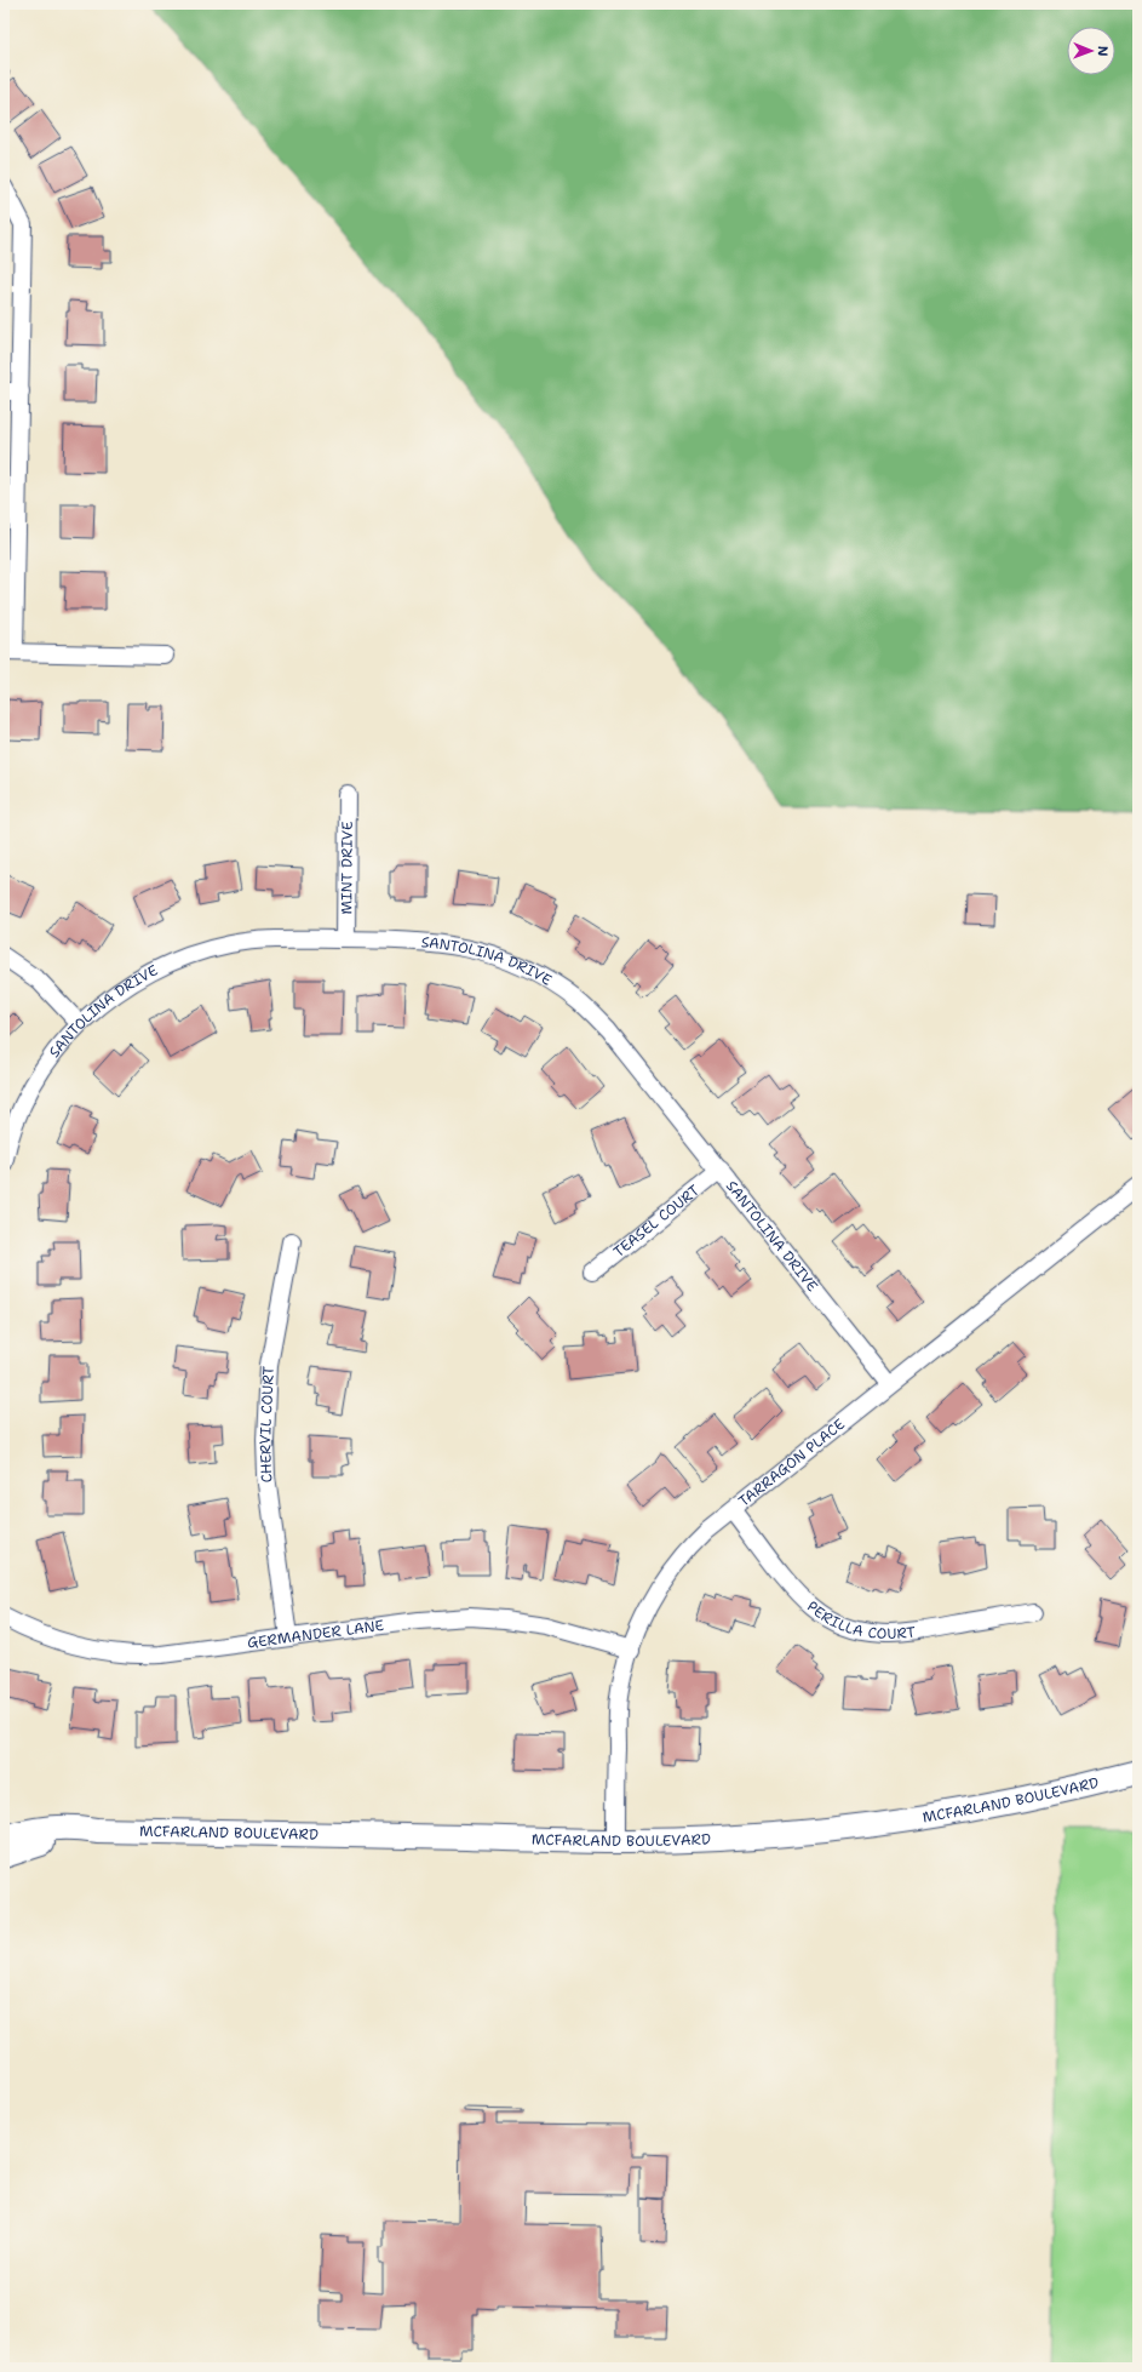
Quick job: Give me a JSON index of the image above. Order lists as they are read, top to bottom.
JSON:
{
  "streets": {
    "street": [
      "MINT DRIVE",
      "SANTOLINA DRIVE",
      "TEASEL COURT",
      "CHERVIL COURT",
      "TARRAGON PLACE",
      "PERILLA COURT",
      "GERMANDER LANE",
      "MCFARLAND BOULEVARD"
    ]
  },
  "crossings": [
    ["MINT DRIVE", "SANTOLINA DRIVE"],
    ["SANTOLINA DRIVE", "TEASEL COURT"],
    ["SANTOLINA DRIVE", "TARRAGON PLACE"],
    ["CHERVIL COURT", "GERMANDER LANE"],
    ["TARRAGON PLACE", "PERILLA COURT"],
    ["TARRAGON PLACE", "GERMANDER LANE"],
    ["TARRAGON PLACE", "MCFARLAND BOULEVARD"]
  ],
  "north": "right"
}
